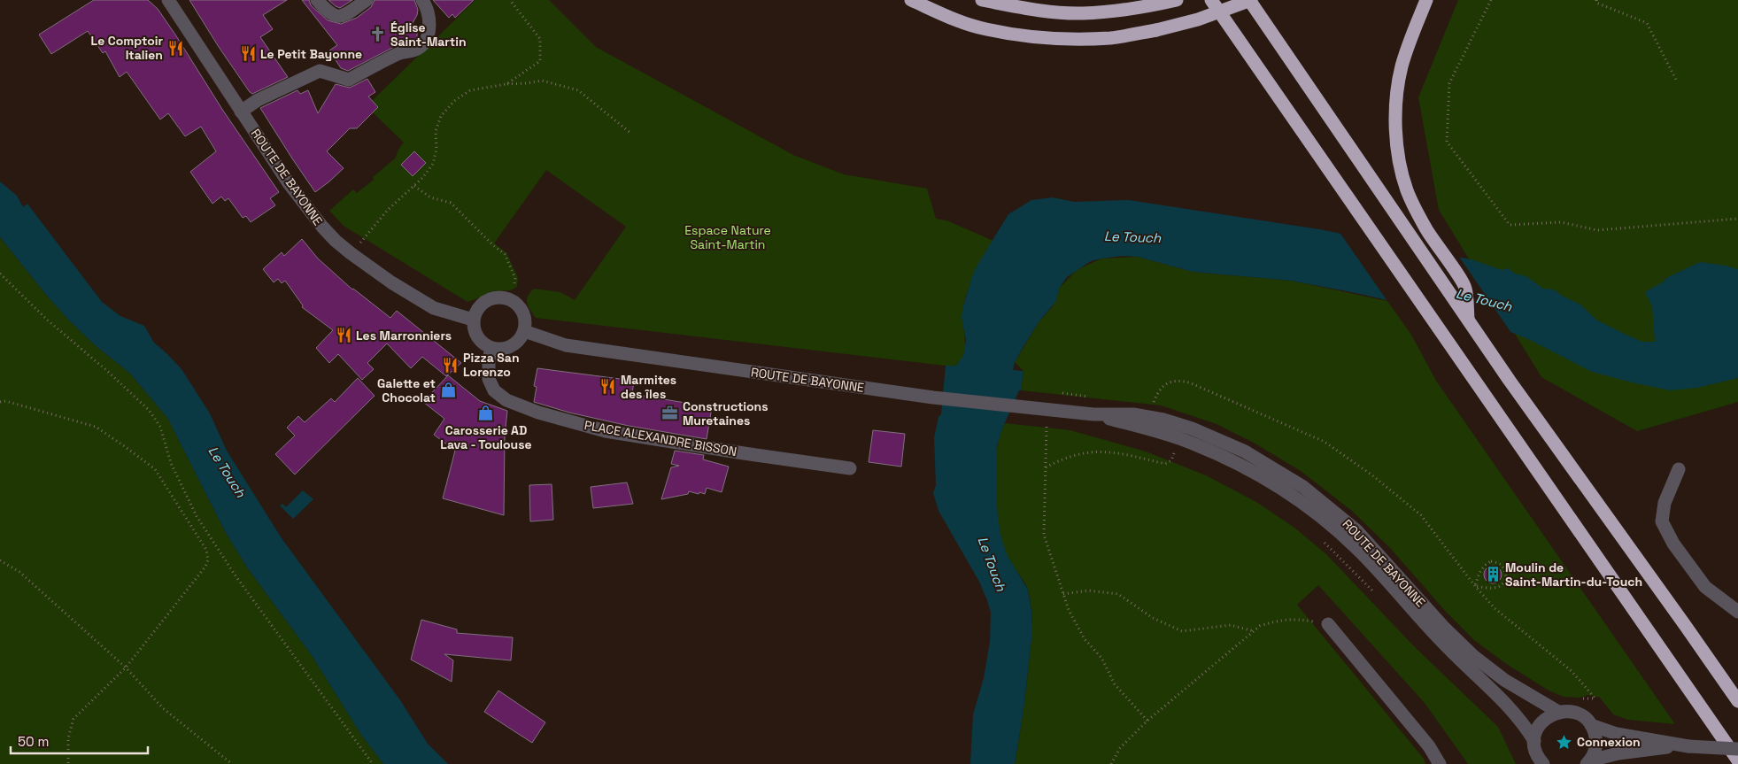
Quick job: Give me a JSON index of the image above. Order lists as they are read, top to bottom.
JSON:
{
  "streets": {
    "street": ["ROUTE DE BAYONNE", "PLACE ALEXANDRE BISSON"]
  },
  "crossings": [
    ["ROUTE DE BAYONNE", "PLACE ALEXANDRE BISSON"]
  ],
  "water": ["Le Touch"],
  "parks": ["Espace Nature Saint-Martin"],
  "places": {
    "church": ["Église Saint-Martin"],
    "restaurant": [
      "Le Comptoir Italien",
      "Le Petit Bayonne",
      "Les Marronniers",
      "Pizza San Lorenzo",
      "Marmites des îles"
    ],
    "shop": ["Galette et Chocolat", "Carosserie AD Lava - Toulouse"],
    "office": ["Constructions Muretaines"],
    "building": ["Moulin de Saint-Martin-du-Touch"],
    "place": ["Connexion"]
  },
  "scale_bar": "50 m"
}
